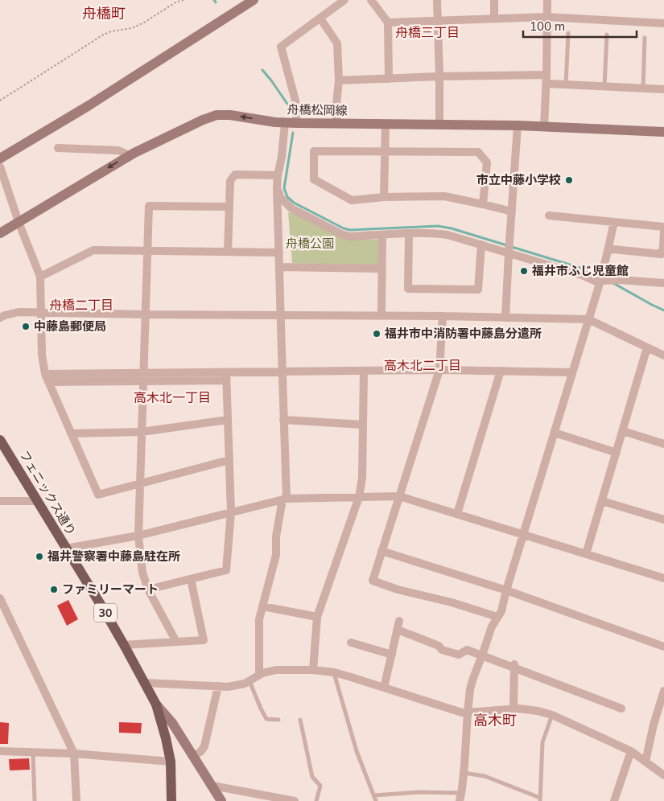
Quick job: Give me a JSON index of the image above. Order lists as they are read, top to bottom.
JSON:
{
  "streets": {
    "main road": ["舟橋松岡線", "フェニックス通り", "30"]
  },
  "districts": [
    "舟橋町",
    "舟橋三丁目",
    "舟橋二丁目",
    "高木北二丁目",
    "高木北一丁目",
    "高木町"
  ],
  "parks": ["舟橋公園"],
  "places": [
    "市立中藤小学校",
    "福井市ふじ児童館",
    "中藤島郵便局",
    "福井市中消防署中藤島分遣所",
    "福井警察署中藤島駐在所",
    "ファミリーマート"
  ],
  "scale_bar": "100 m"
}
